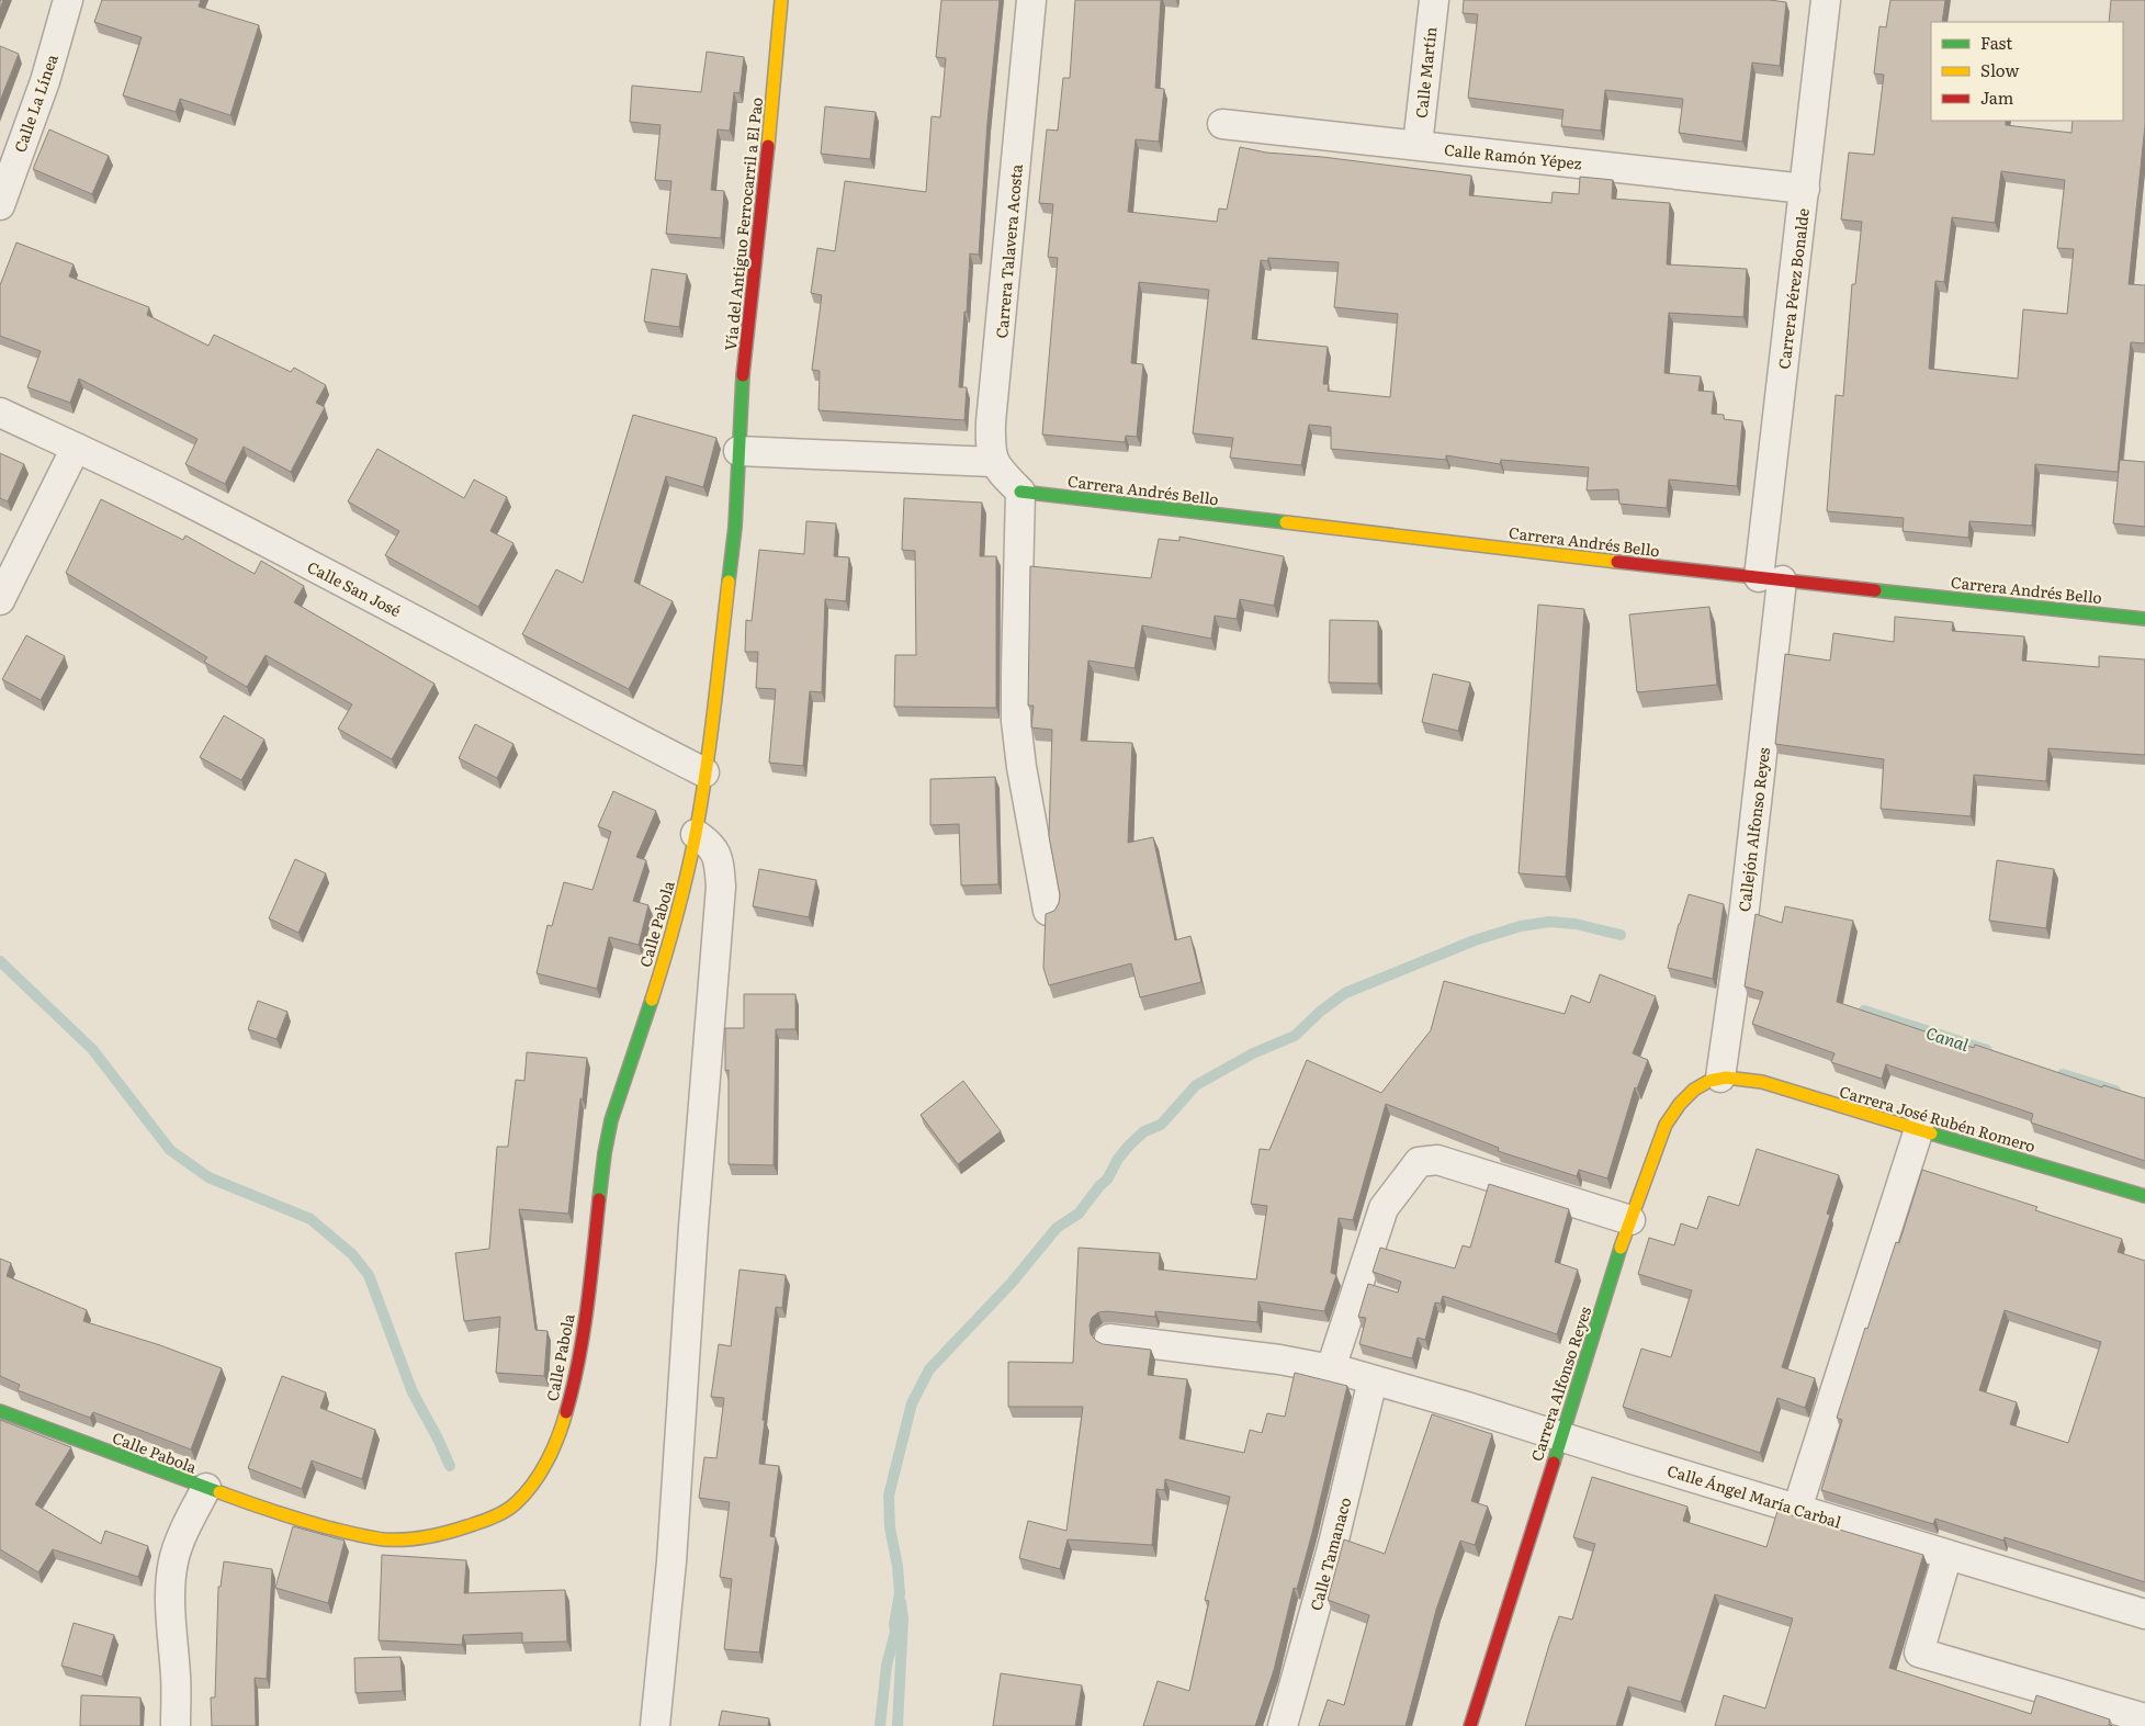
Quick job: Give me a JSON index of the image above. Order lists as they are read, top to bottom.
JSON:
{
  "streets": {
    "street": [
      "Calle Martín",
      "Calle La Línea",
      "Calle Ramón Yépez",
      "Vía del Antiguo Ferrocarril a El Pao",
      "Carrera Talavera Acosta",
      "Carrera Pérez Bonalde",
      "Carrera Andrés Bello",
      "Calle San José",
      "Callejón Alfonso Reyes",
      "Calle Pabola",
      "Carrera José Rubén Romero",
      "Carrera Alfonso Reyes",
      "Calle Ángel María Carbal",
      "Calle Tamanaco"
    ]
  },
  "crossings": [
    ["Calle Martín", "Calle Ramón Yépez"],
    ["Calle Ramón Yépez", "Carrera Pérez Bonalde"],
    ["Vía del Antiguo Ferrocarril a El Pao", "Calle San José"],
    ["Vía del Antiguo Ferrocarril a El Pao", "Calle Pabola"],
    ["Carrera Pérez Bonalde", "Carrera Andrés Bello"],
    ["Carrera Pérez Bonalde", "Callejón Alfonso Reyes"],
    ["Carrera Andrés Bello", "Callejón Alfonso Reyes"],
    ["Calle San José", "Calle Pabola"],
    ["Callejón Alfonso Reyes", "Carrera José Rubén Romero"],
    ["Callejón Alfonso Reyes", "Carrera Alfonso Reyes"],
    ["Carrera José Rubén Romero", "Carrera Alfonso Reyes"],
    ["Carrera Alfonso Reyes", "Calle Ángel María Carbal"],
    ["Calle Ángel María Carbal", "Calle Tamanaco"]
  ],
  "water": ["Canal"],
  "legend": ["Fast", "Slow", "Jam"]
}
